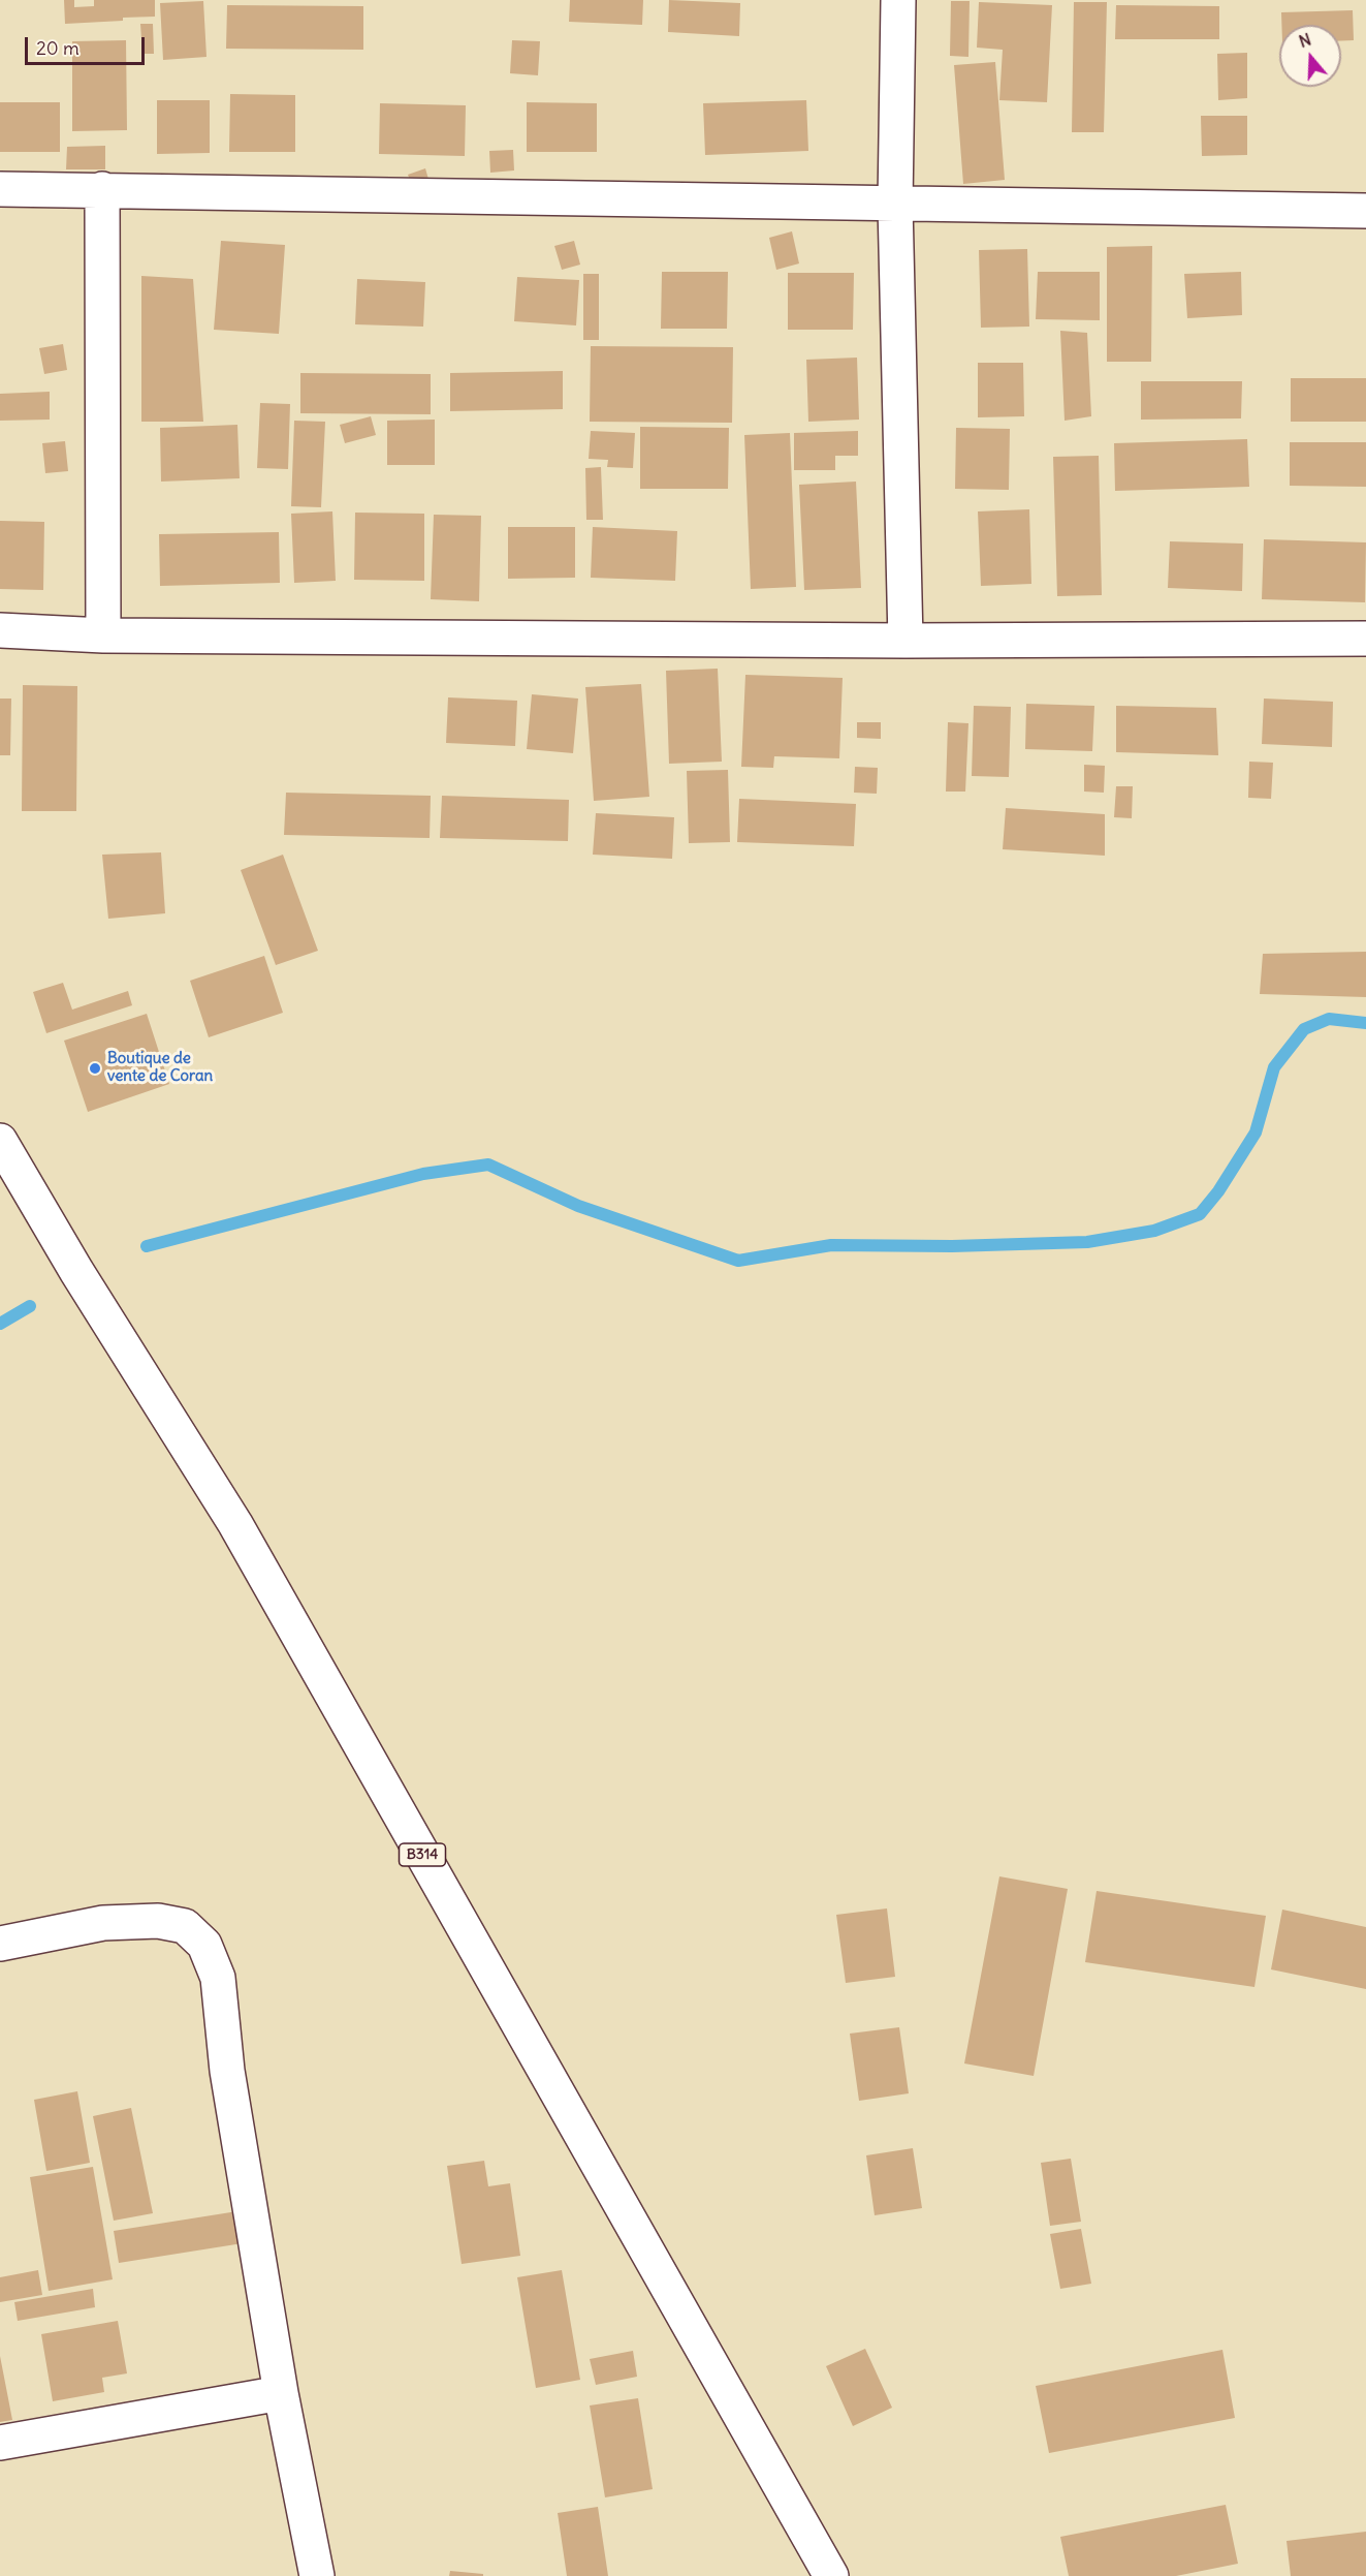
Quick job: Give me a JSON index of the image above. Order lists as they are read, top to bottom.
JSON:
{
  "streets": {
    "street": ["B314"]
  },
  "places": ["Boutique de vente de Coran"],
  "scale_bar": "20 m",
  "north": "top"
}
